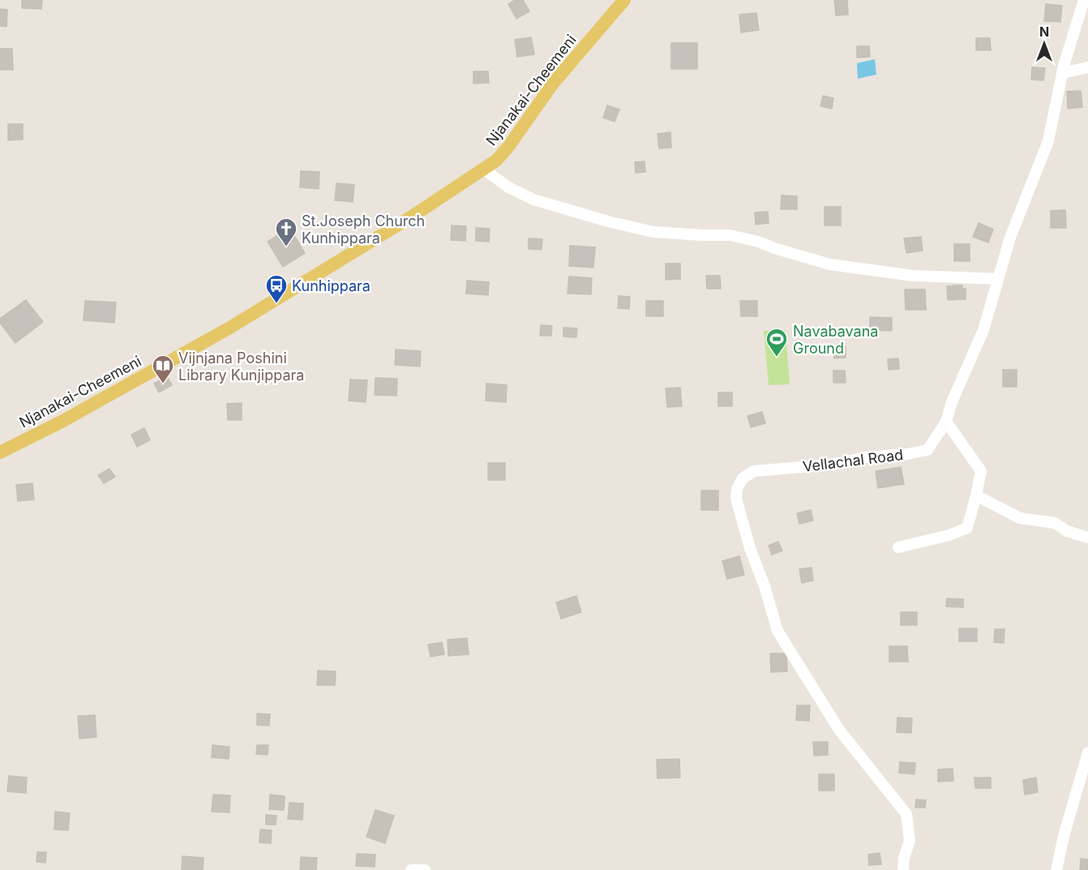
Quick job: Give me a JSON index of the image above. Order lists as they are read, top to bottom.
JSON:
{
  "streets": {
    "main road": ["Njanakai-Cheemeni"],
    "street": ["Vellachal Road"]
  },
  "places": {
    "church": ["St.Joseph Church Kunhippara"],
    "bus stop": ["Kunhippara"],
    "sports": ["Navabavana Ground"],
    "library": ["Vijnjana Poshini Library Kunjippara"]
  },
  "north": "top"
}
